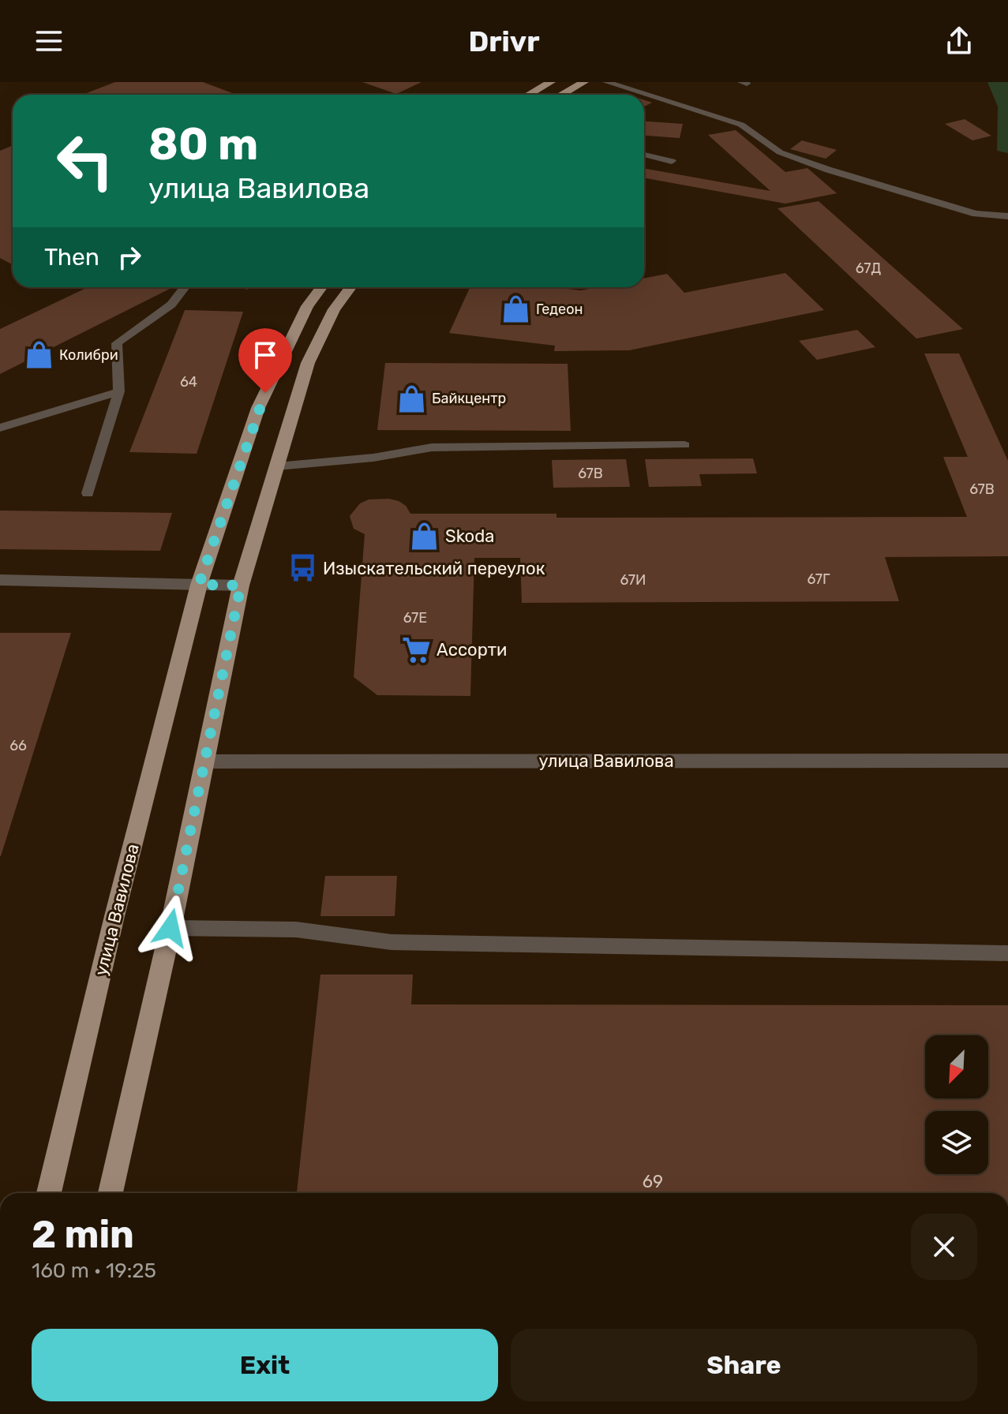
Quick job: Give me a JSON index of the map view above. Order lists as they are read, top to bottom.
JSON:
{
  "streets": {
    "main road": ["улица Вавилова"]
  },
  "places": {
    "shop": [
      "Гедеон",
      "Колибри",
      "Байкцентр",
      "Skoda"
    ],
    "bus stop": ["Изыскательский переулок"],
    "supermarket": ["Ассорти"]
  },
  "house_numbers": [
    "67Д",
    "64",
    "67В",
    "67В",
    "67Г",
    "67И",
    "67Е",
    "66",
    "69"
  ],
  "north": "bottom left",
  "page": {
    "header": "Drivr",
    "turn": ["80 m", "улица Вавилова"],
    "then": "Then",
    "heading": ["2 min", "160 m · 19:25"],
    "buttons": ["Exit", "Share"]
  }
}
